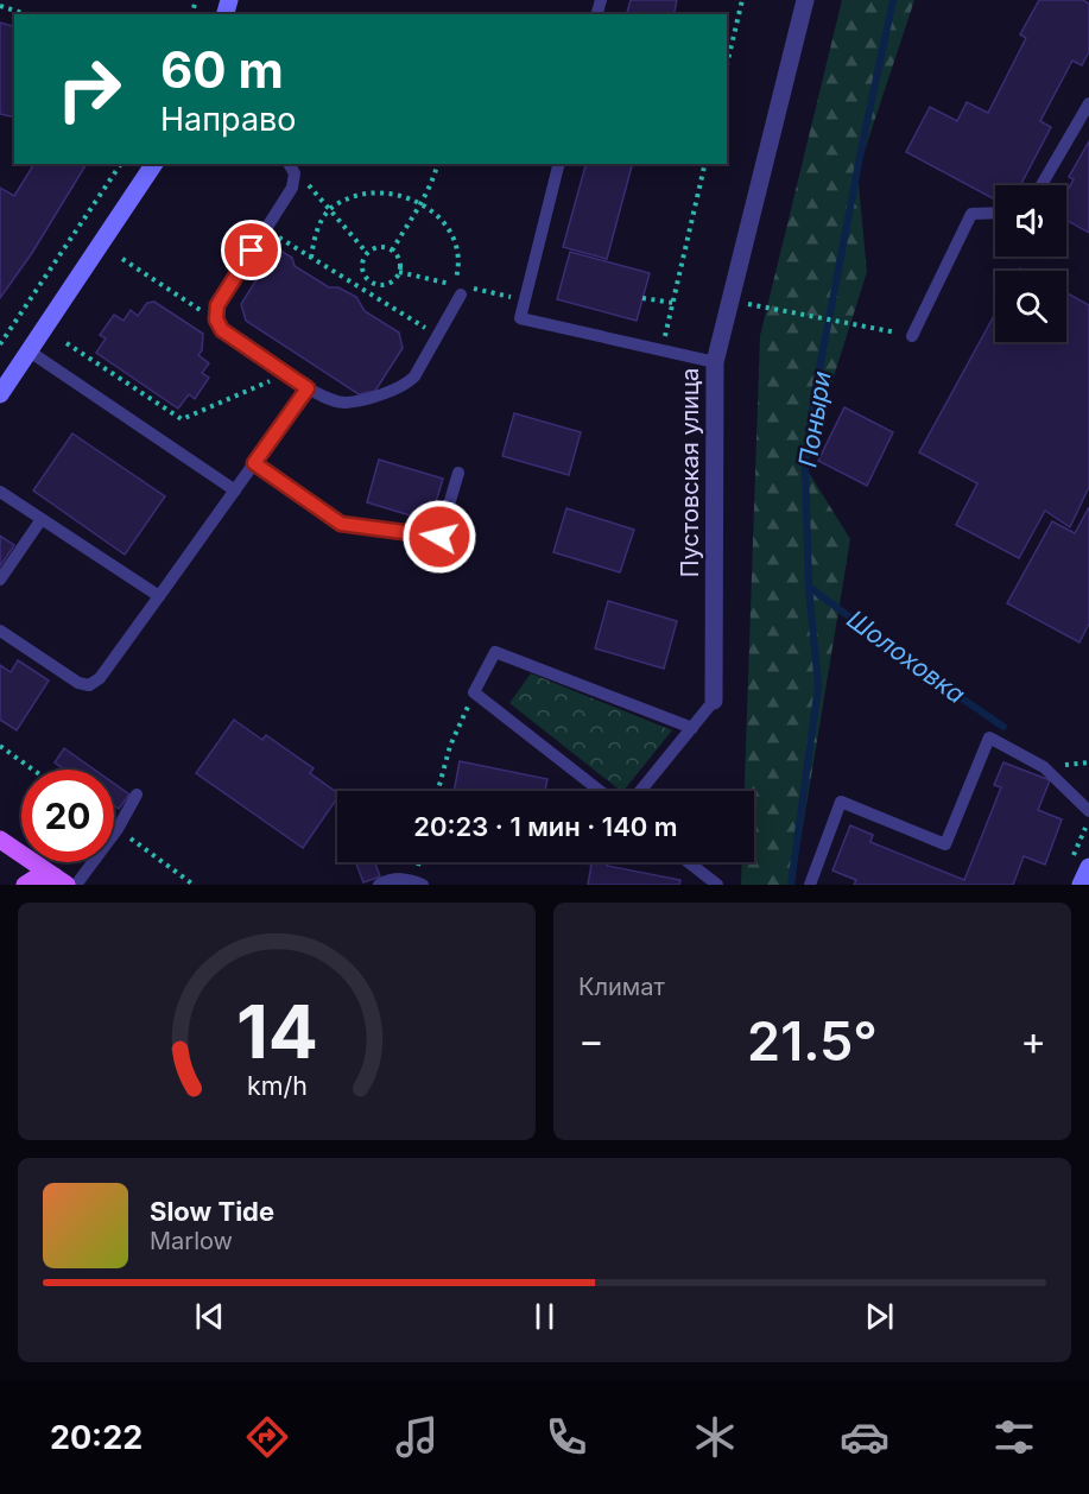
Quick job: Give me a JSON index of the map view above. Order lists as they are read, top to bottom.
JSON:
{
  "streets": {
    "street": ["Пустовская улица"]
  },
  "water": ["Поныри", "Шолоховка"],
  "page": {
    "turn": ["60 m", "Направо"],
    "limit": "20",
    "trip": "20:23 · 1 мин · 140 m",
    "tile": "Климат",
    "heat": ["−", "21.5°", "+"],
    "song": ["Slow Tide", "Marlow"],
    "tabs": "20:22",
    "gauge": ["14", "km/h"]
  }
}
